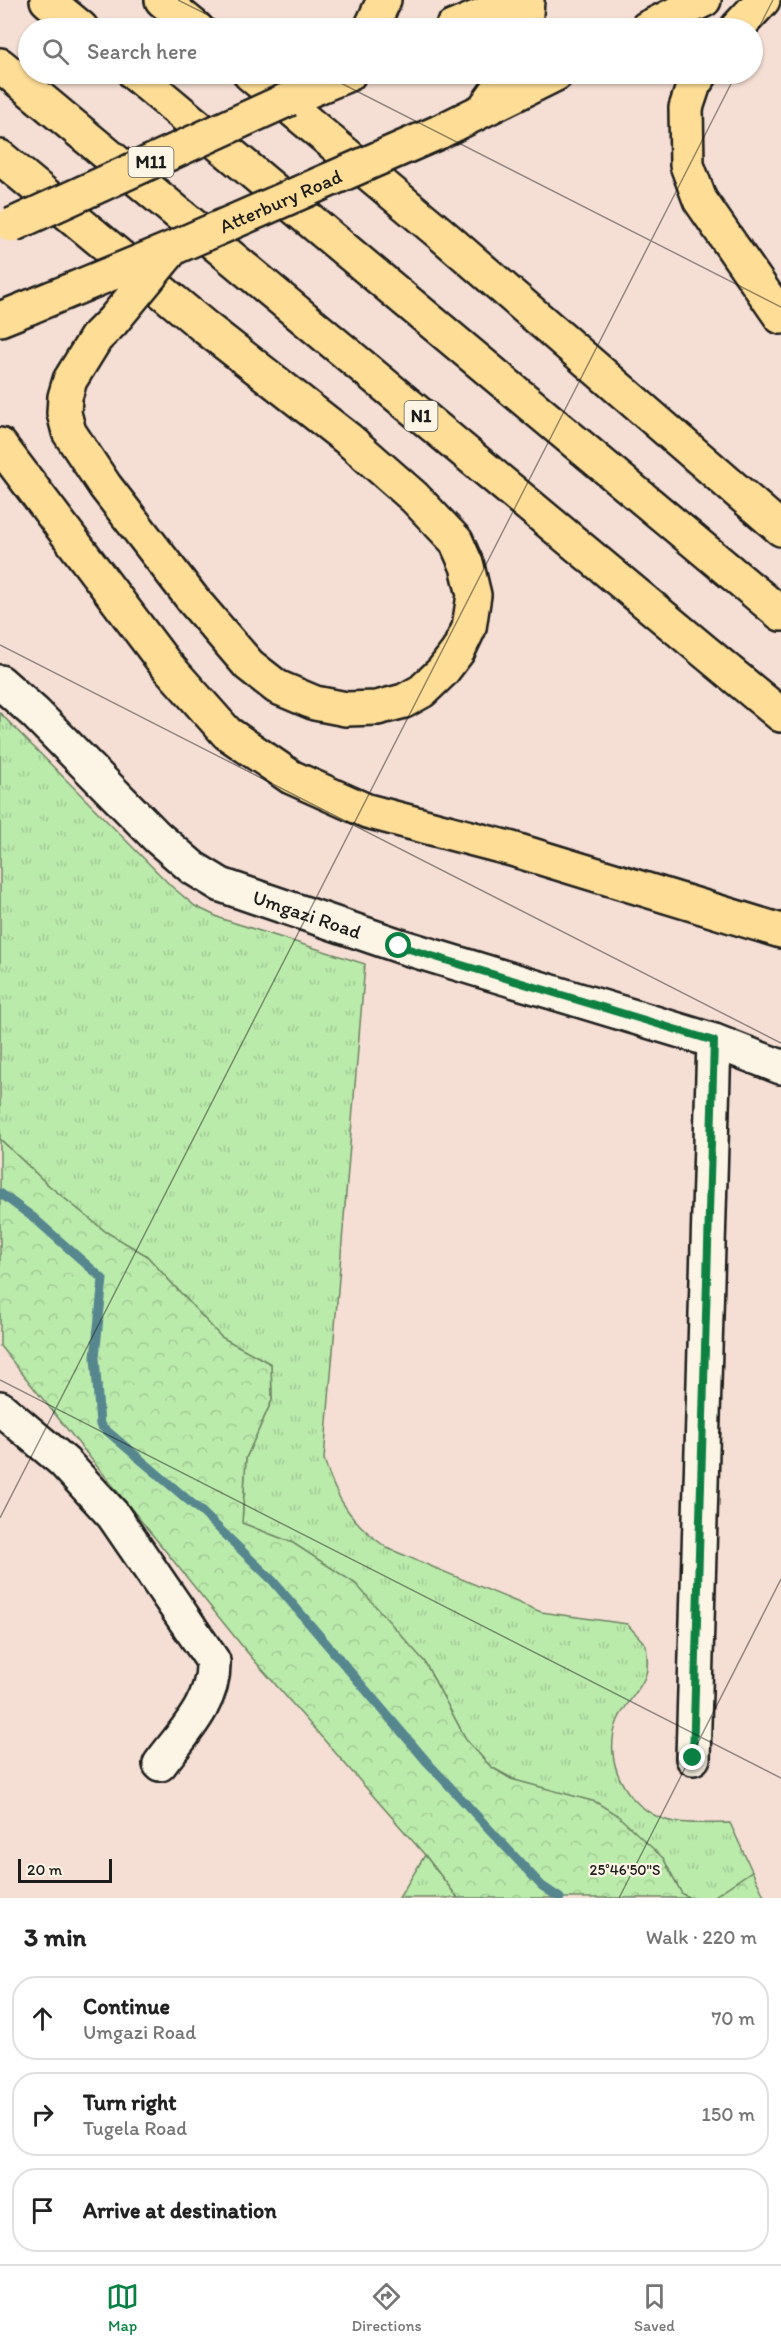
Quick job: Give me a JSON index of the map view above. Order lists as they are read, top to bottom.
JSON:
{
  "streets": {
    "main road": ["M11", "Atterbury Road", "N1"],
    "street": ["Umgazi Road"]
  },
  "scale_bar": "20 m",
  "page": {
    "search": "Search here",
    "scale": "20 m",
    "heading": ["3 min", "Walk · 220 m"],
    "list": [
      ["Continue", "Umgazi Road", "70 m"],
      ["Turn right", "Tugela Road", "150 m"],
      "Arrive at destination"
    ],
    "nav": ["Map", "Directions", "Saved"]
  },
  "coordinates": ["25°46'50\"S"]
}
